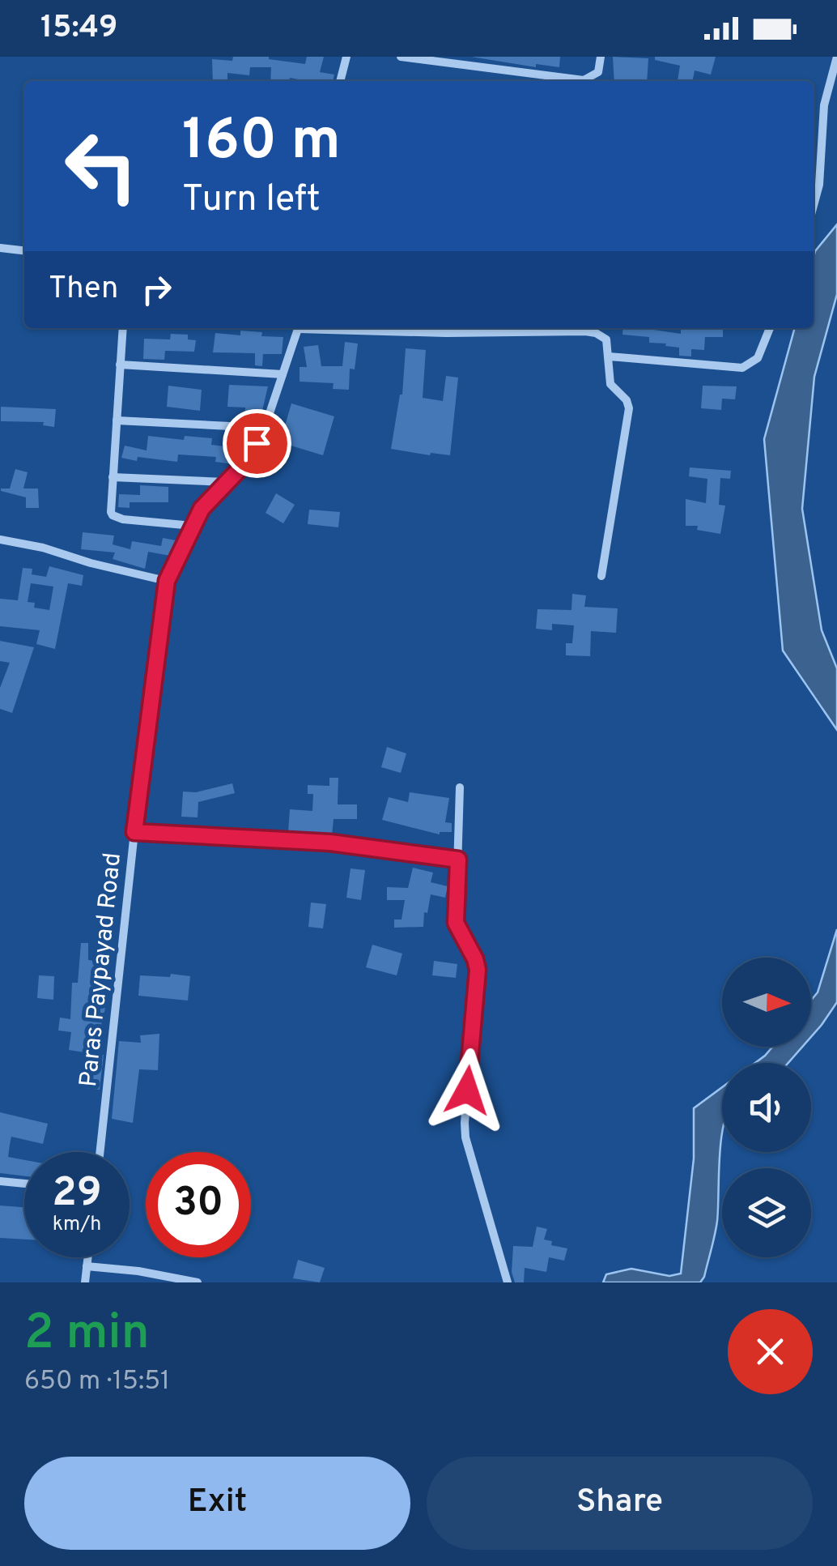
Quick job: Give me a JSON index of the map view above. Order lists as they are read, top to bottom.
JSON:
{
  "streets": {
    "street": ["Paras Paypayad Road"]
  },
  "north": "right",
  "page": {
    "status": "15:49",
    "turn": ["160 m", "Turn left"],
    "then": "Then",
    "speed": "29 km/h",
    "limit": "30",
    "heading": ["2 min", "650 m · 15:51"],
    "buttons": ["Exit", "Share"]
  }
}
